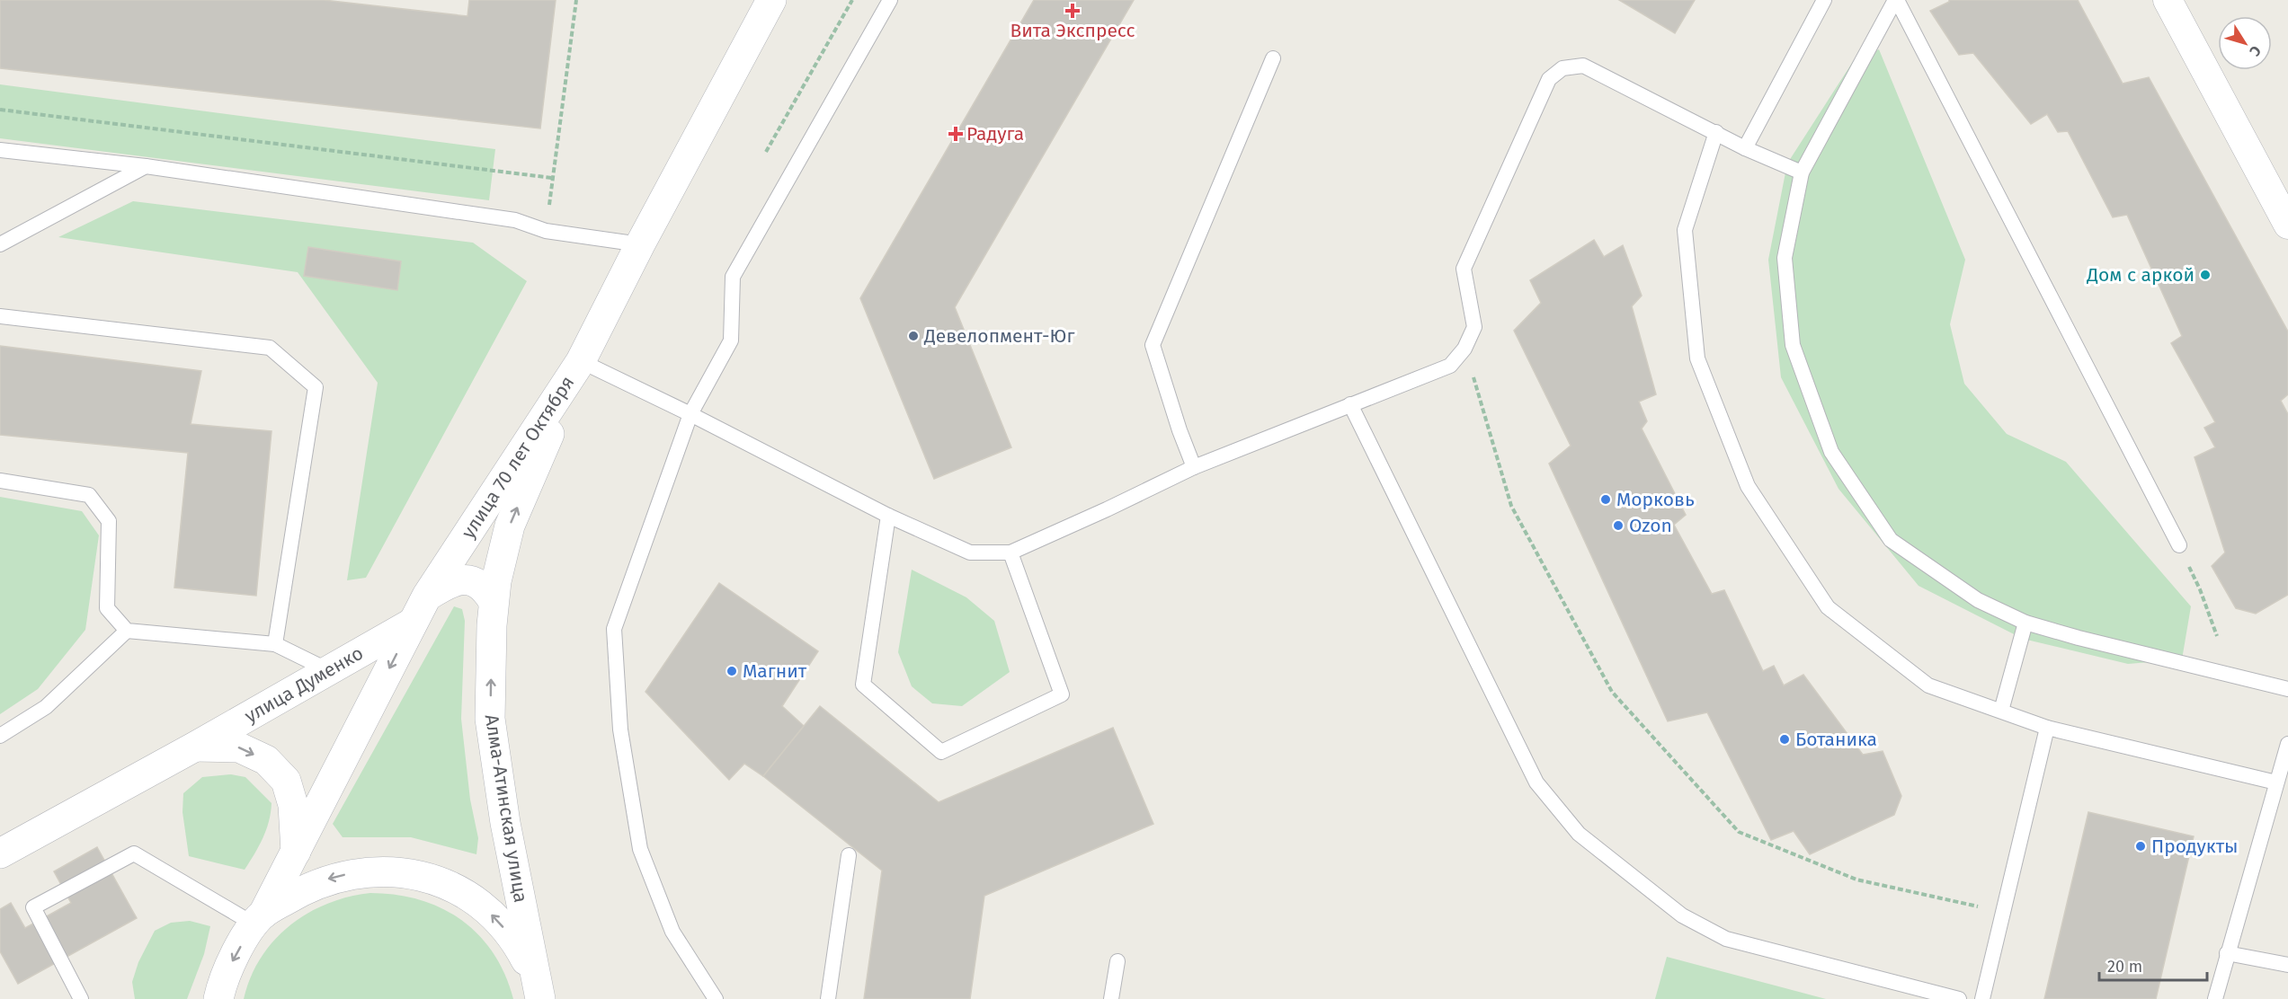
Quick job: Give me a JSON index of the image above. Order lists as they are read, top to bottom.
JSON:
{
  "streets": {
    "main road": ["улица 70 лет Октября", "улица Думенко", "Алма-Атинская улица"]
  },
  "crossings": [
    ["улица 70 лет Октября", "улица Думенко"],
    ["улица 70 лет Октября", "Алма-Атинская улица"]
  ],
  "places": {
    "health": ["Вита Экспресс", "Радуга"],
    "other": [
      "Дом с аркой",
      "Девелопмент-Юг",
      "Морковь",
      "Ozon",
      "Магнит",
      "Ботаника",
      "Продукты"
    ]
  },
  "scale_bar": "20 m",
  "north": "bottom right"
}
